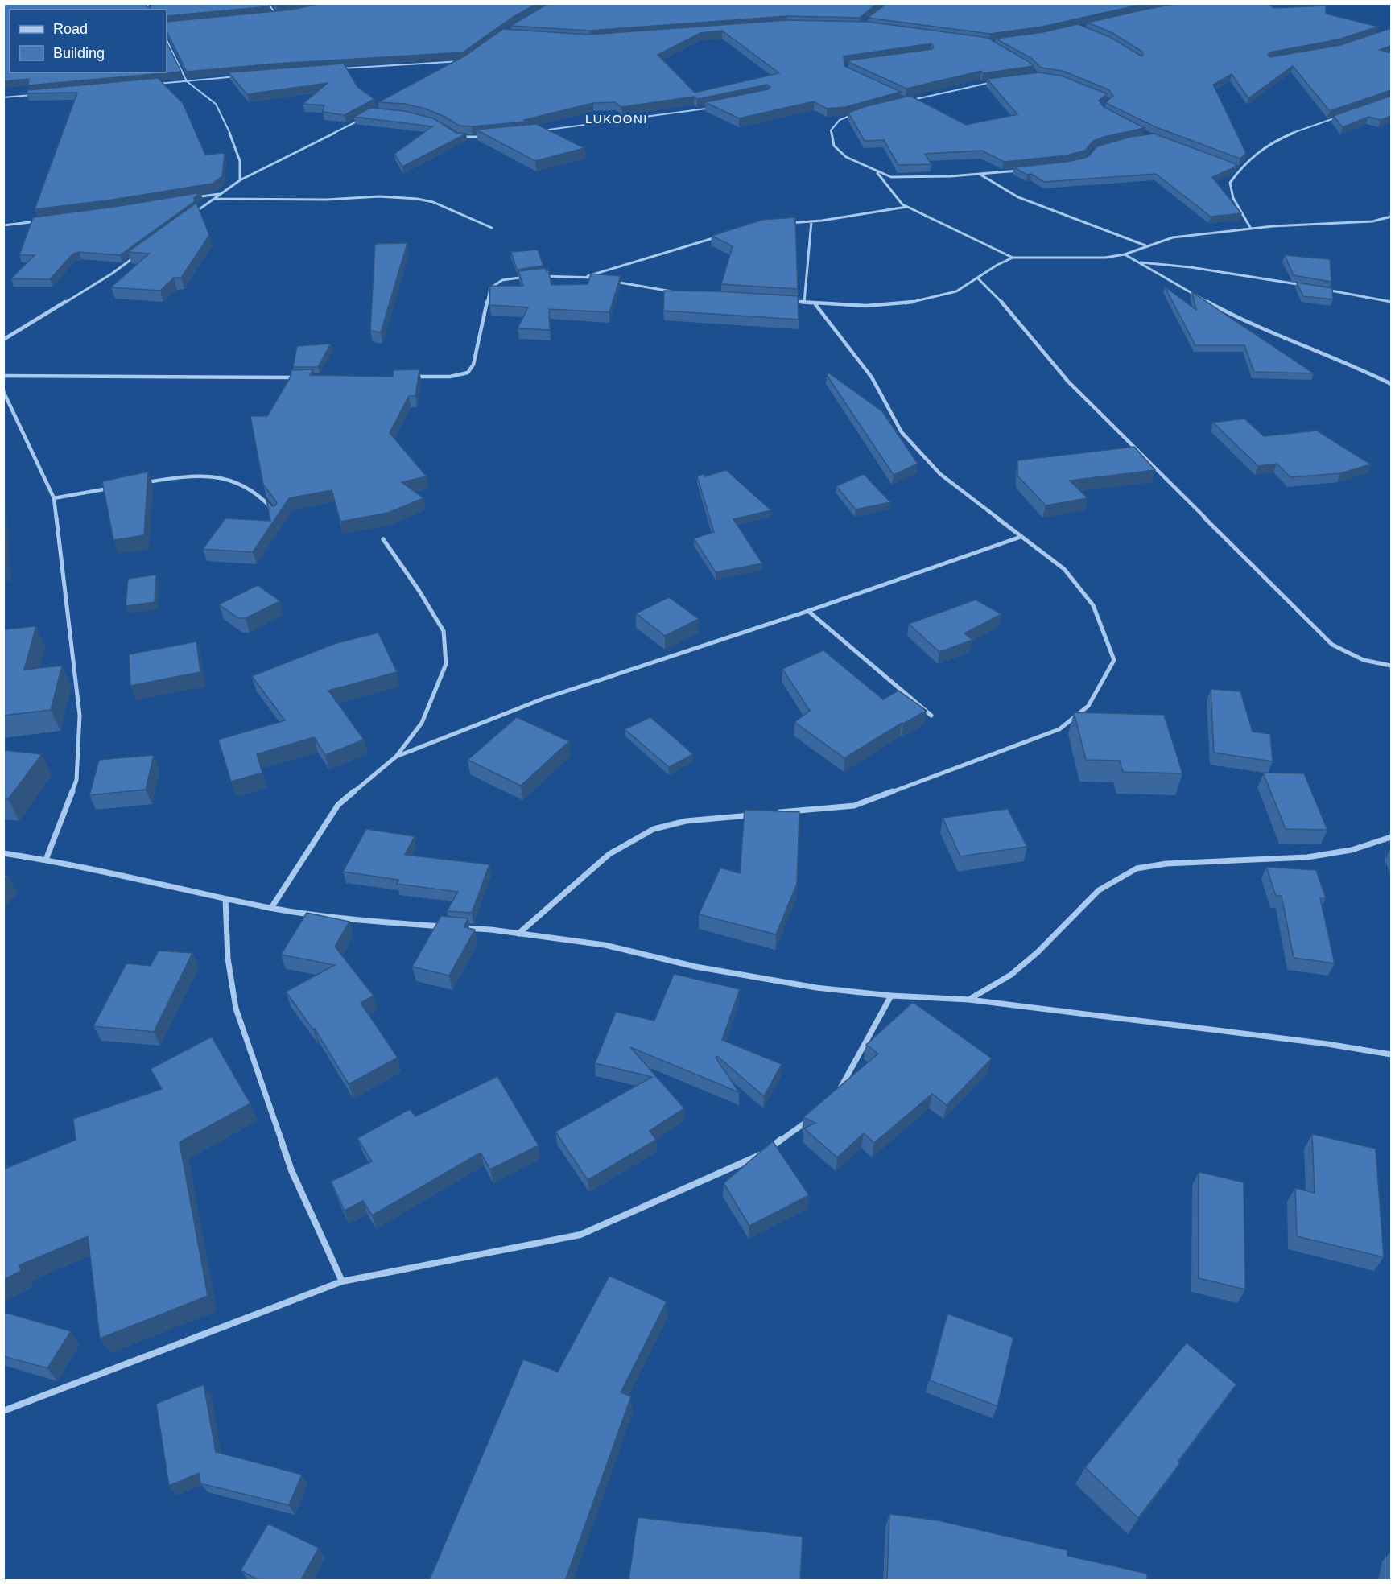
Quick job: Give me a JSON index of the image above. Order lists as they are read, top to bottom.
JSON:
{
  "districts": ["LUKOONI"],
  "legend": ["Road", "Building"]
}
